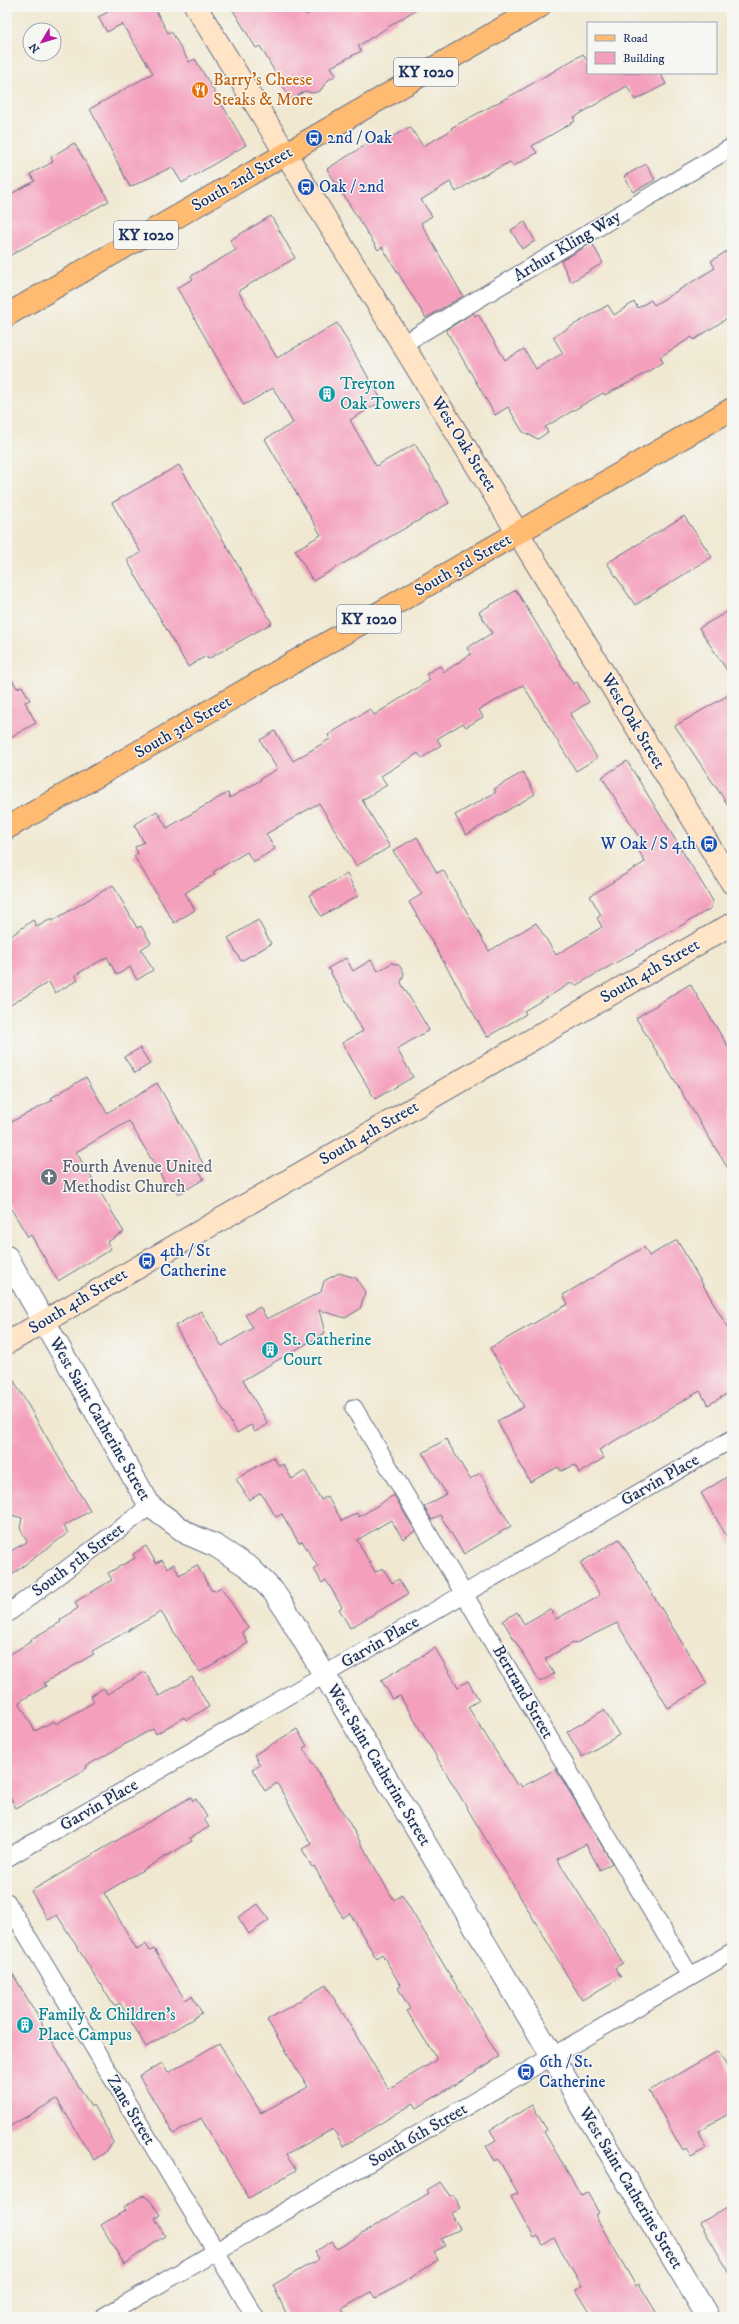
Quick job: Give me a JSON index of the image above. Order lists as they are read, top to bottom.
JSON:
{
  "streets": {
    "main road": [
      "KY 1020",
      "South 2nd Street",
      "West Oak Street",
      "South 3rd Street",
      "South 4th Street"
    ],
    "street": [
      "Arthur Kling Way",
      "West Saint Catherine Street",
      "Garvin Place",
      "South 5th Street",
      "Bertrand Street",
      "Zane Street",
      "South 6th Street"
    ]
  },
  "crossings": [
    ["South 2nd Street", "West Oak Street"],
    ["Arthur Kling Way", "West Oak Street"],
    ["West Oak Street", "South 3rd Street"],
    ["South 4th Street", "West Saint Catherine Street"],
    ["West Saint Catherine Street", "Garvin Place"],
    ["West Saint Catherine Street", "South 5th Street"],
    ["West Saint Catherine Street", "South 6th Street"],
    ["Garvin Place", "Bertrand Street"],
    ["Bertrand Street", "South 6th Street"],
    ["Zane Street", "South 6th Street"]
  ],
  "places": {
    "restaurant": ["Barry's Cheese Steaks & More"],
    "bus stop": [
      "2nd / Oak",
      "Oak / 2nd",
      "W Oak / S 4th",
      "4th / St Catherine",
      "6th / St. Catherine"
    ],
    "building": ["Treyton Oak Towers", "St. Catherine Court", "Family & Children’s Place Campus"],
    "church": ["Fourth Avenue United Methodist Church"]
  },
  "legend": ["Road", "Building"],
  "north": "bottom left"
}
